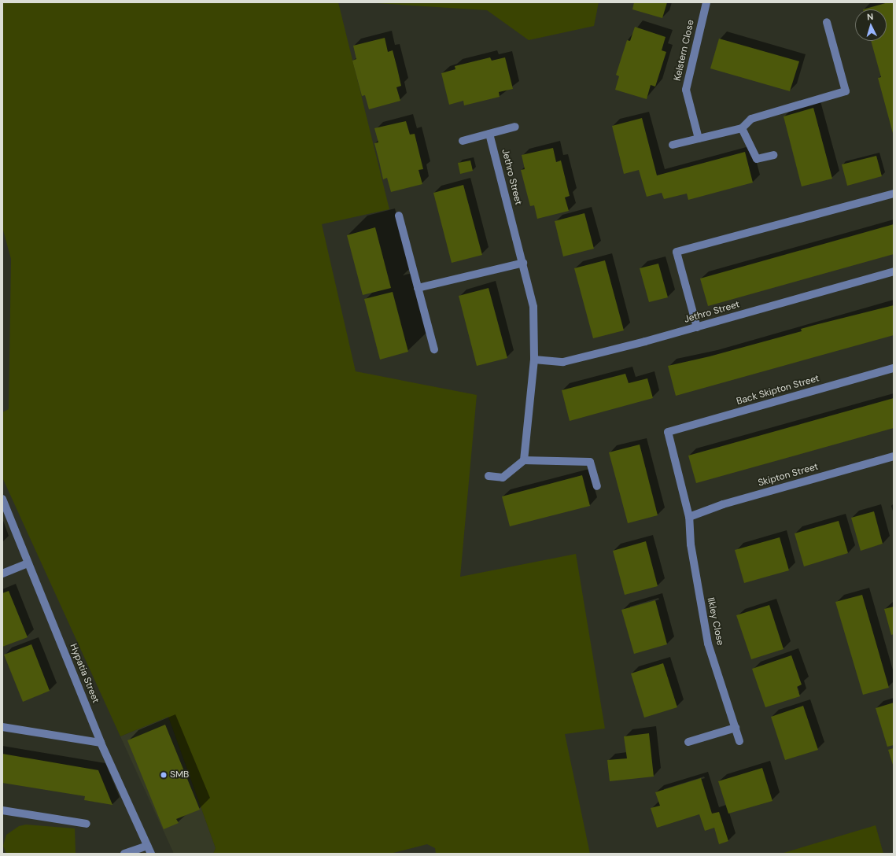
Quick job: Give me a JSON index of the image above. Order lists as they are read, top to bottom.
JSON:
{
  "streets": {
    "street": [
      "Kelstern Close",
      "Jethro Street",
      "Back Skipton Street",
      "Skipton Street",
      "Ilkley Close",
      "Hypatia Street"
    ]
  },
  "crossings": [
    ["Back Skipton Street", "Ilkley Close"],
    ["Skipton Street", "Ilkley Close"]
  ],
  "places": ["SMB"],
  "north": "top"
}
